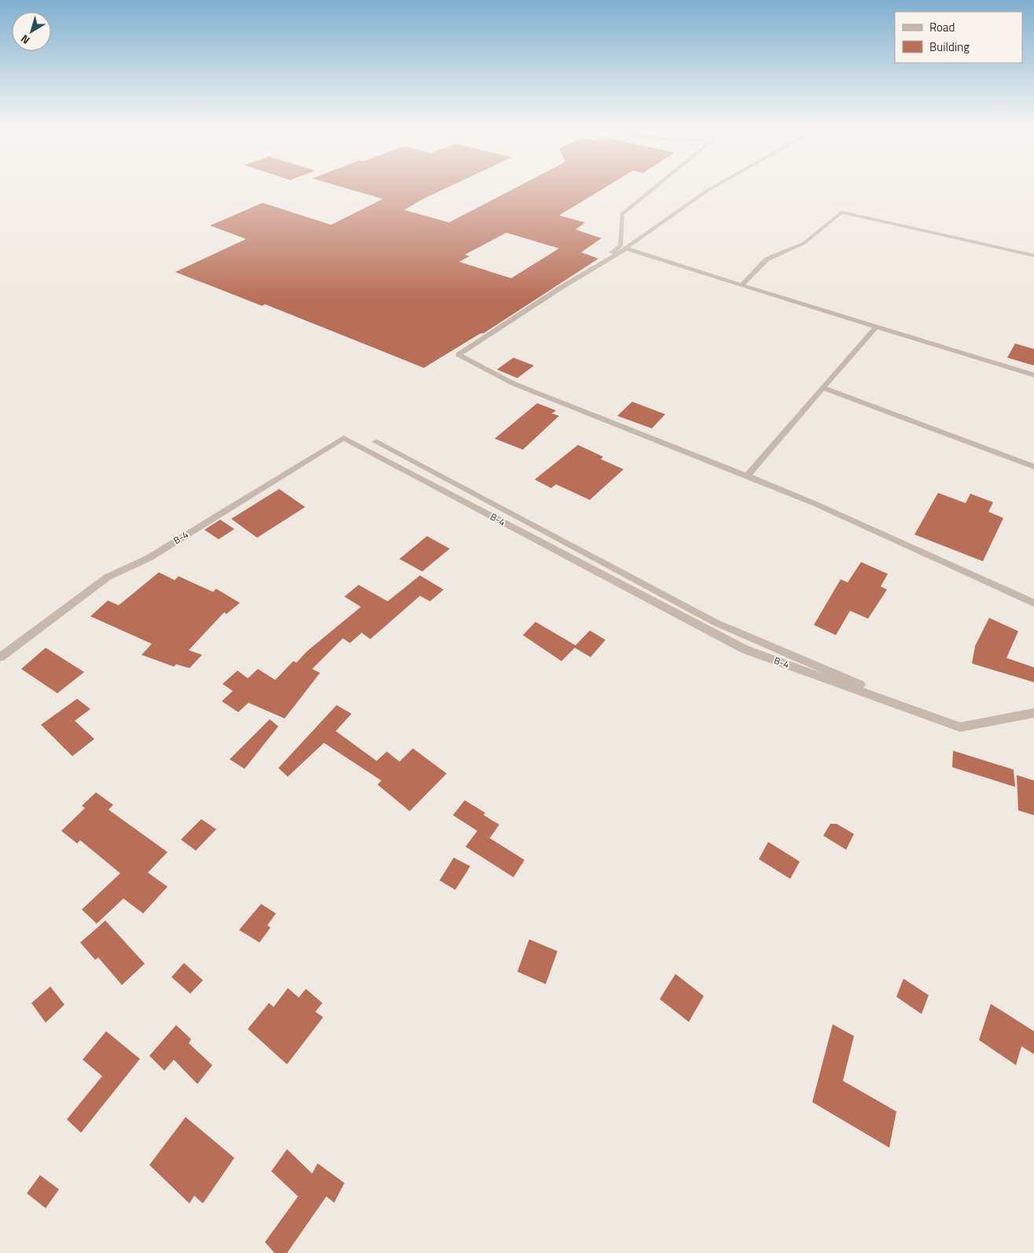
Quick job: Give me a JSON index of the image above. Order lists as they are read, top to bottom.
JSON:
{
  "streets": {
    "street": ["B-4"]
  },
  "legend": ["Road", "Building"],
  "north": "bottom left"
}
